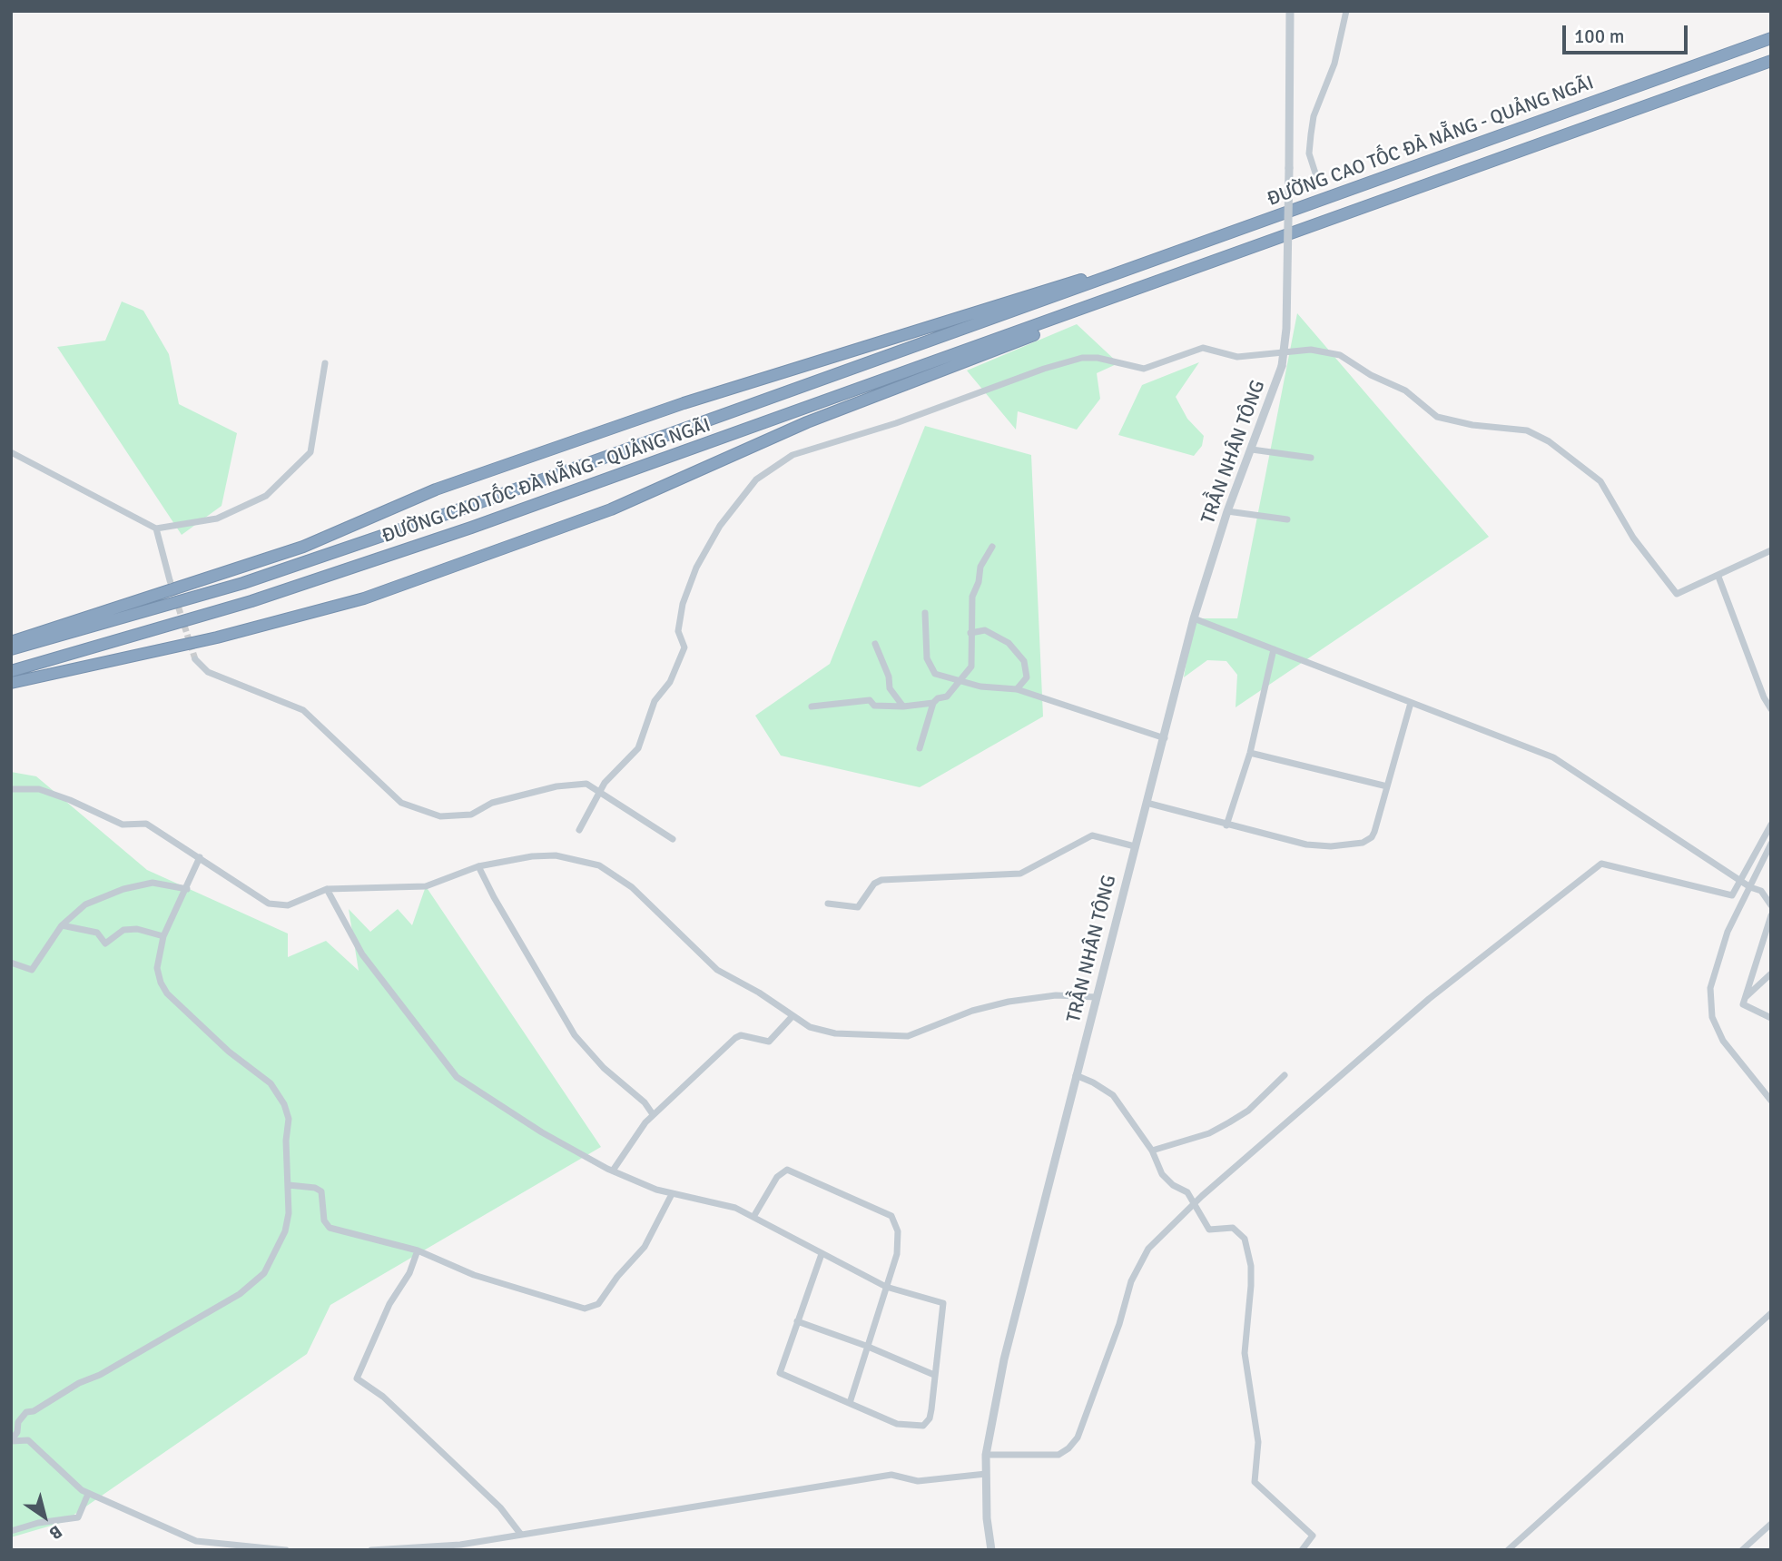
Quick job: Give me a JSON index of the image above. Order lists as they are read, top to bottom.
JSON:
{
  "streets": {
    "highway": ["ĐƯỜNG CAO TỐC ĐÀ NẴNG - QUẢNG NGÃI"],
    "street": ["TRẦN NHÂN TÔNG"]
  },
  "scale_bar": "100 m",
  "north": "bottom right"
}
